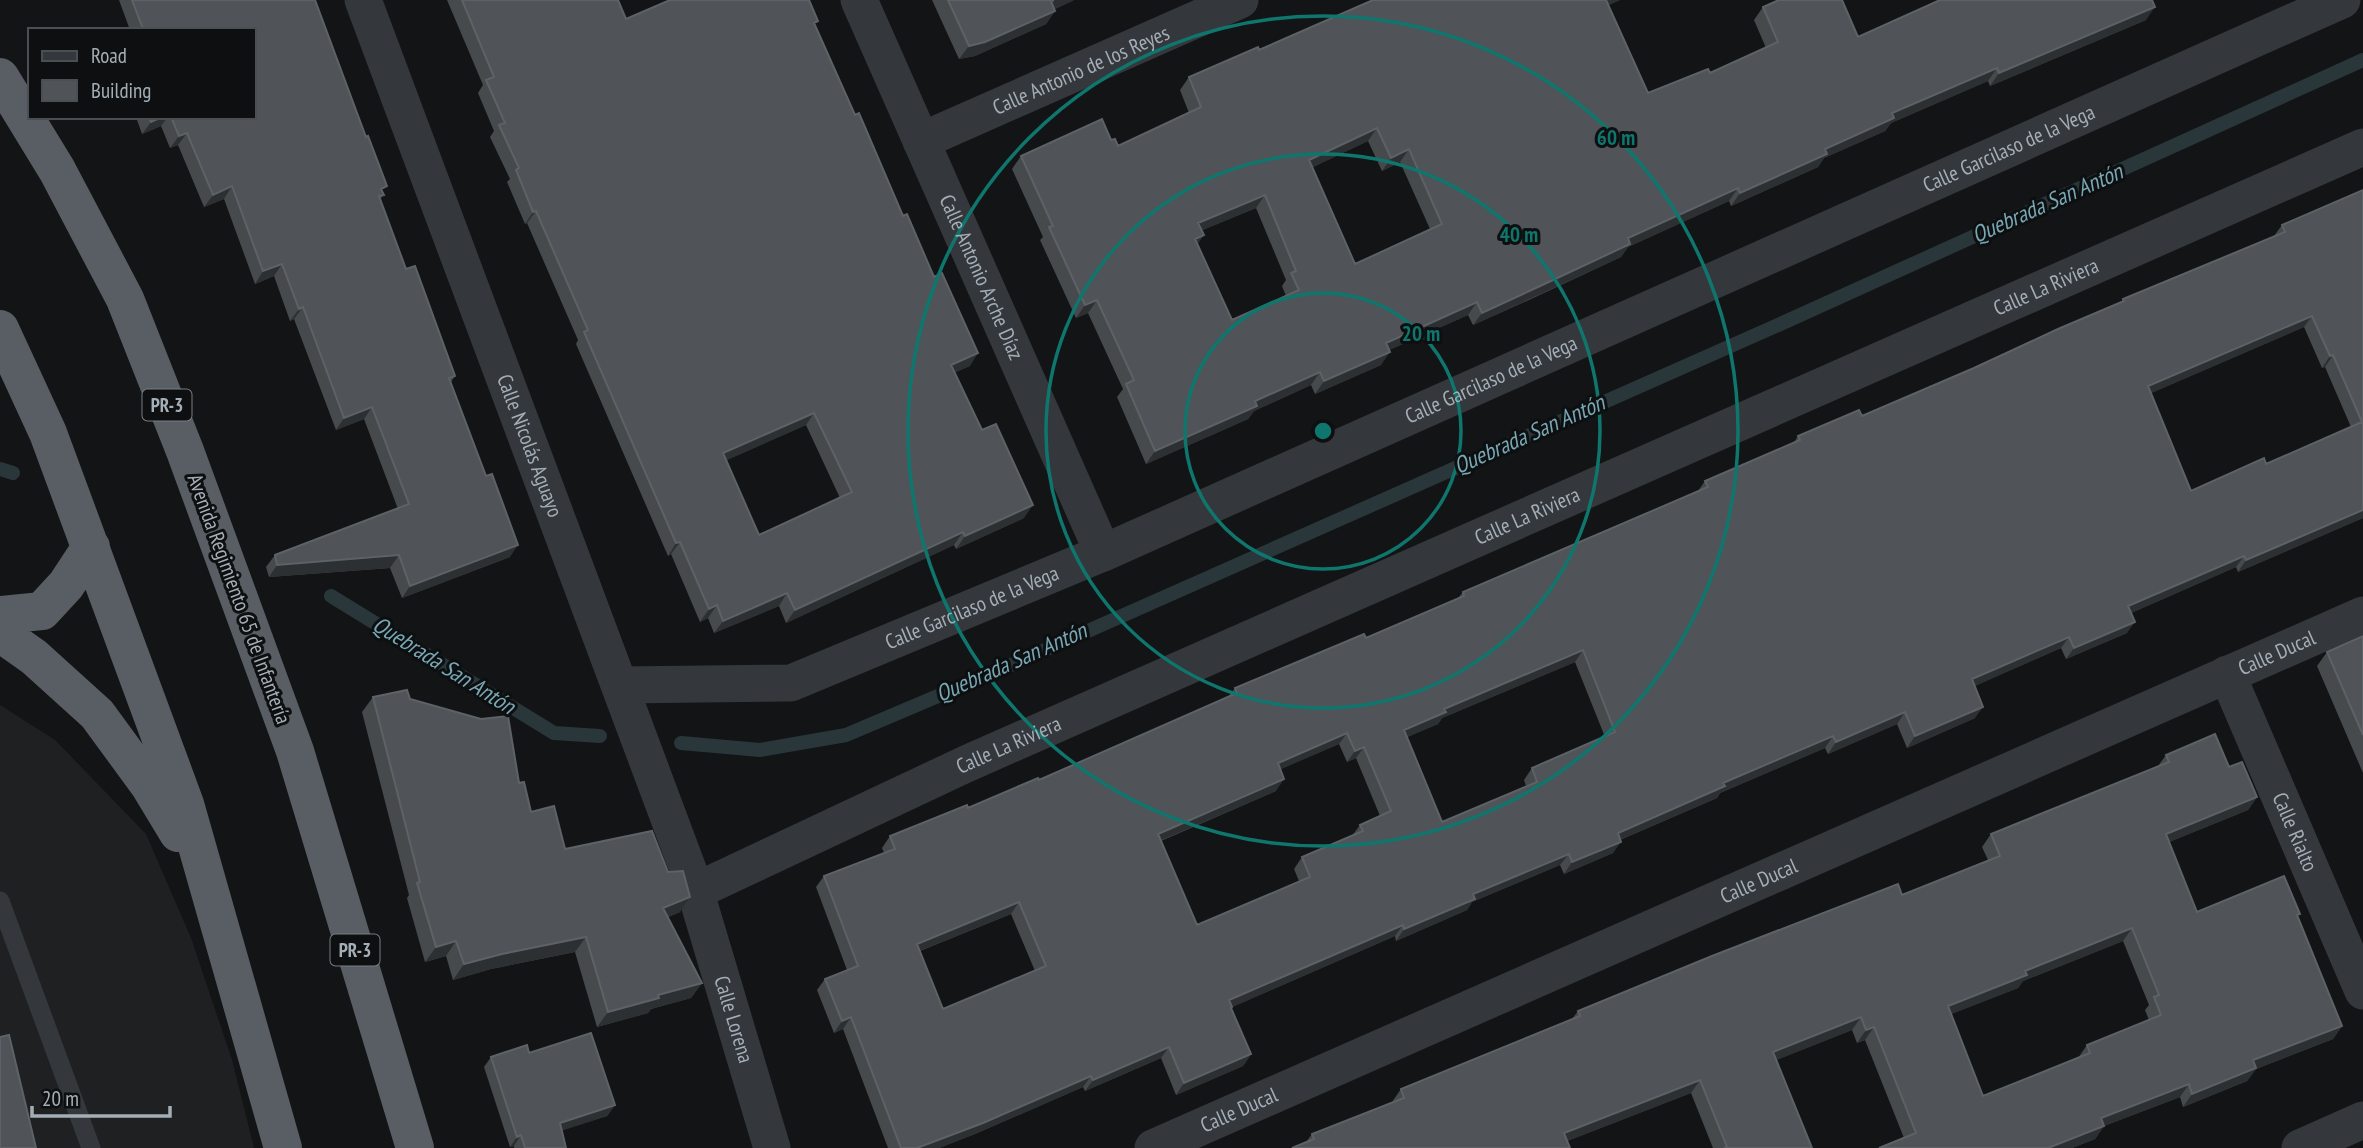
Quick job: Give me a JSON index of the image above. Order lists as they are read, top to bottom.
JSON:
{
  "streets": {
    "highway": ["PR-3", "Avenida Regimiento 65 de Infantería"],
    "street": [
      "Calle Antonio de los Reyes",
      "Calle Garcilaso de la Vega",
      "Calle Antonio Arche Díaz",
      "Calle La Riviera",
      "Calle Nicolás Aguayo",
      "Calle Ducal",
      "Calle Rialto",
      "Calle Lorena"
    ]
  },
  "crossings": [
    ["Calle Antonio de los Reyes", "Calle Antonio Arche Díaz"],
    ["Calle Garcilaso de la Vega", "Calle Antonio Arche Díaz"],
    ["Calle Garcilaso de la Vega", "Calle Nicolás Aguayo"],
    ["Calle La Riviera", "Calle Nicolás Aguayo"],
    ["Calle La Riviera", "Calle Lorena"],
    ["Calle Nicolás Aguayo", "Calle Lorena"],
    ["Calle Ducal", "Calle Rialto"]
  ],
  "water": ["Quebrada San Antón"],
  "legend": ["Road", "Building"],
  "scale_bar": "20 m",
  "rings": ["60 m", "40 m", "20 m"]
}
